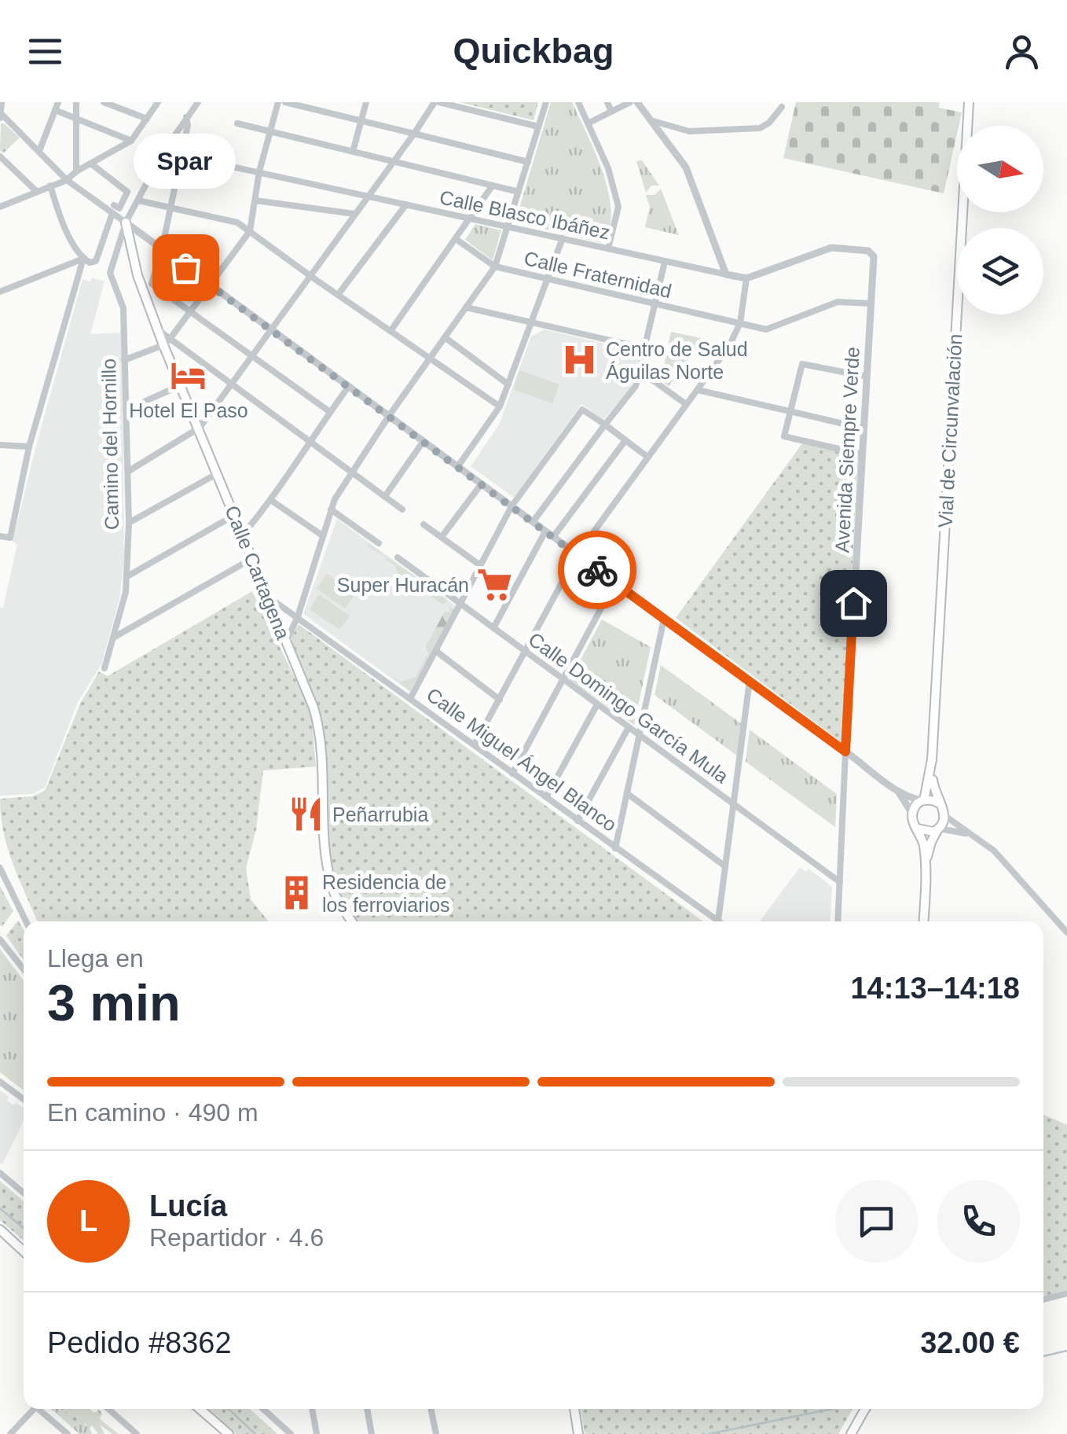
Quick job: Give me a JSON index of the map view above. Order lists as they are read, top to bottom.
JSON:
{
  "streets": {
    "main road": ["Vial de Circunvalación", "Calle Cartagena"],
    "street": [
      "Calle Blasco Ibáñez",
      "Calle Fraternidad",
      "Camino del Hornillo",
      "Avenida Siempre Verde",
      "Calle Domingo García Mula",
      "Calle Miguel Ángel Blanco"
    ]
  },
  "crossings": [
    ["Calle Blasco Ibáñez", "Camino del Hornillo"],
    ["Calle Blasco Ibáñez", "Avenida Siempre Verde"],
    ["Calle Fraternidad", "Avenida Siempre Verde"],
    ["Camino del Hornillo", "Calle Cartagena"],
    ["Avenida Siempre Verde", "Calle Domingo García Mula"],
    ["Calle Cartagena", "Calle Miguel Ángel Blanco"]
  ],
  "places": {
    "other": ["Spar"],
    "hospital": ["Centro de Salud Águilas Norte"],
    "hotel": ["Hotel El Paso"],
    "supermarket": ["Super Huracán"],
    "restaurant": ["Peñarrubia"],
    "building": ["Residencia de los ferroviarios"]
  },
  "north": "right",
  "page": {
    "header": "Quickbag",
    "bubble": "Spar",
    "heading": ["3 min", "Llega en", "14:13–14:18"],
    "panel": [
      "Lucía",
      "Repartidor · 4.6",
      "Pedido #8362",
      "32.00 €"
    ],
    "bar": "En camino · 490 m",
    "round": "L"
  }
}
